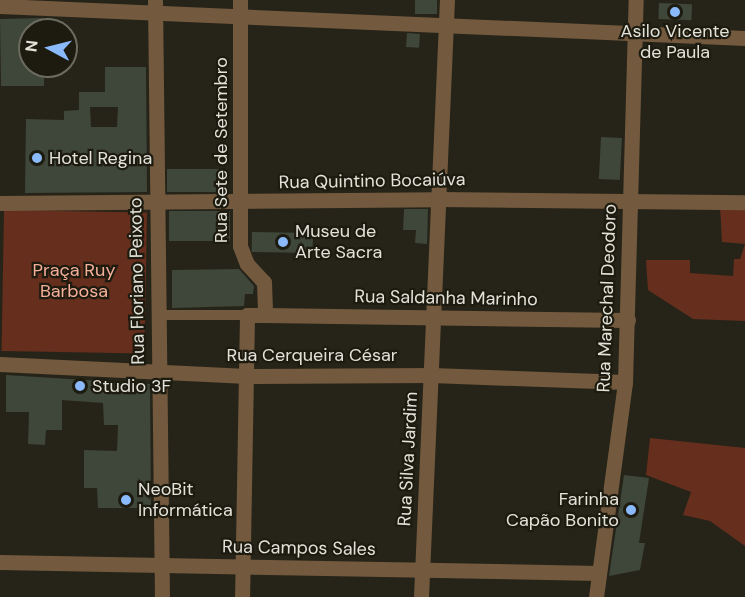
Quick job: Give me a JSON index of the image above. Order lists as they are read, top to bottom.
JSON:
{
  "streets": {
    "street": [
      "Rua Sete de Setembro",
      "Rua Quintino Bocaiúva",
      "Rua Floriano Peixoto",
      "Rua Saldanha Marinho",
      "Rua Marechal Deodoro",
      "Rua Cerqueira César",
      "Rua Silva Jardim",
      "Rua Campos Sales"
    ]
  },
  "crossings": [
    ["Rua Sete de Setembro", "Rua Quintino Bocaiúva"],
    ["Rua Sete de Setembro", "Rua Saldanha Marinho"],
    ["Rua Quintino Bocaiúva", "Rua Floriano Peixoto"],
    ["Rua Quintino Bocaiúva", "Rua Marechal Deodoro"],
    ["Rua Quintino Bocaiúva", "Rua Silva Jardim"],
    ["Rua Floriano Peixoto", "Rua Cerqueira César"],
    ["Rua Floriano Peixoto", "Rua Campos Sales"],
    ["Rua Saldanha Marinho", "Rua Marechal Deodoro"],
    ["Rua Saldanha Marinho", "Rua Silva Jardim"],
    ["Rua Marechal Deodoro", "Rua Cerqueira César"],
    ["Rua Marechal Deodoro", "Rua Campos Sales"],
    ["Rua Cerqueira César", "Rua Silva Jardim"],
    ["Rua Silva Jardim", "Rua Campos Sales"]
  ],
  "parks": ["Praça Ruy Barbosa"],
  "places": [
    "Asilo Vicente de Paula",
    "Hotel Regina",
    "Museu de Arte Sacra",
    "Studio 3F",
    "NeoBit Informática",
    "Farinha Capão Bonito"
  ],
  "north": "left"
}
